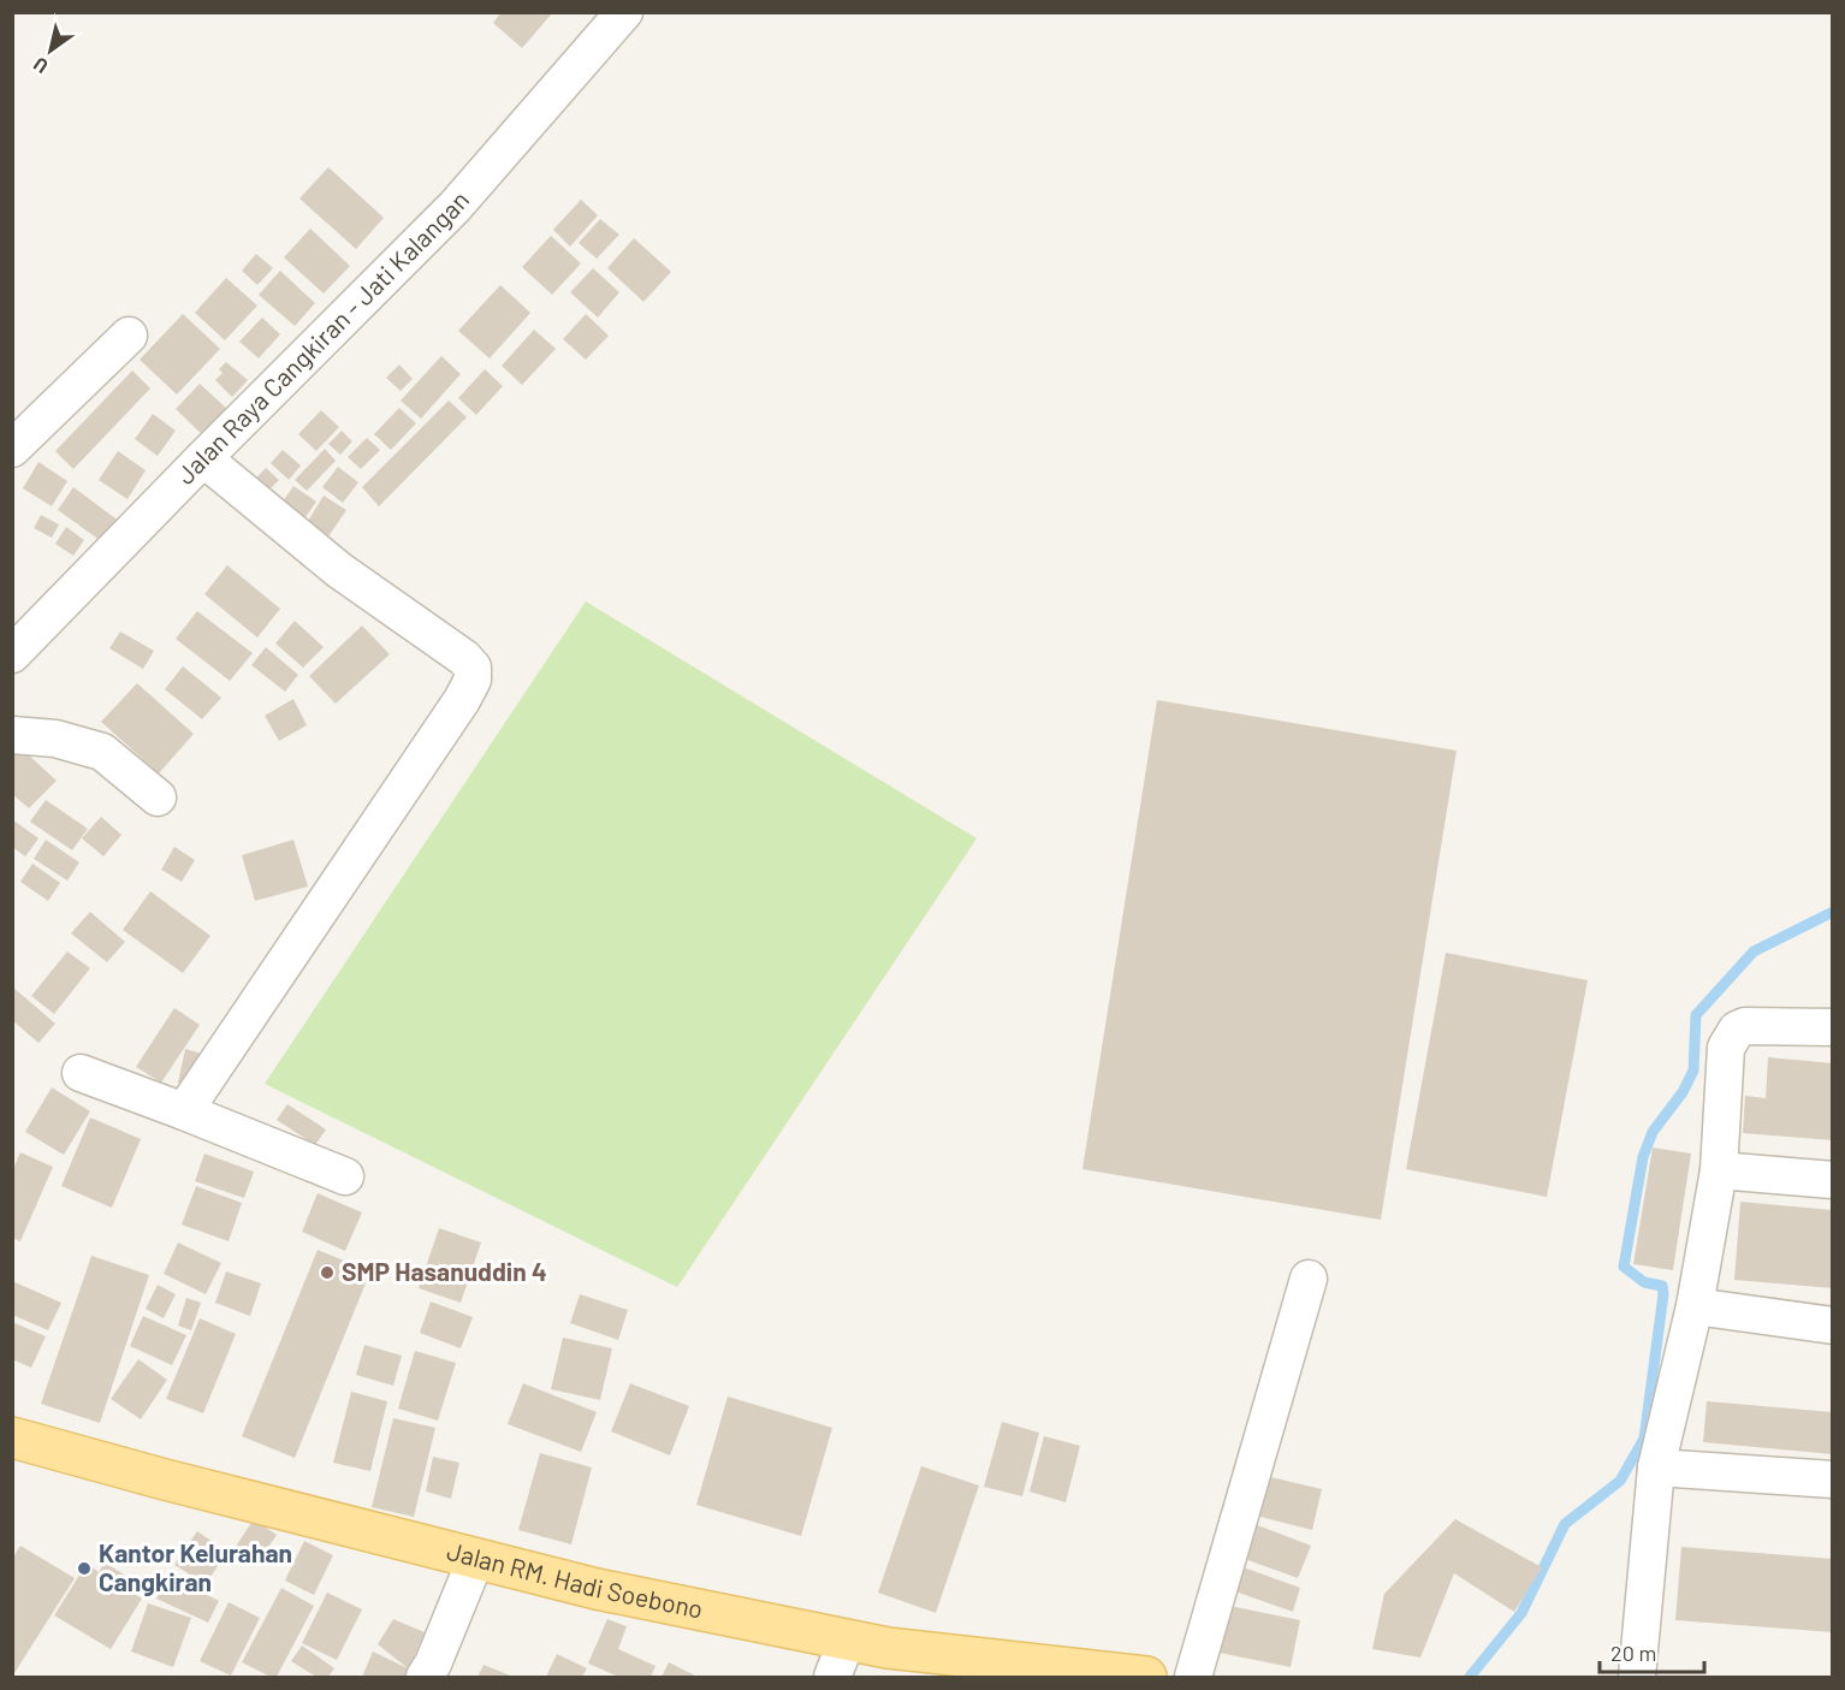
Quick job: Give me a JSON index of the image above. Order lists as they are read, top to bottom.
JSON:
{
  "streets": {
    "main road": ["Jalan RM. Hadi Soebono"],
    "street": ["Jalan Raya Cangkiran - Jati Kalangan"]
  },
  "places": ["SMP Hasanuddin 4", "Kantor Kelurahan Cangkiran"],
  "scale_bar": "20 m",
  "north": "bottom left"
}
